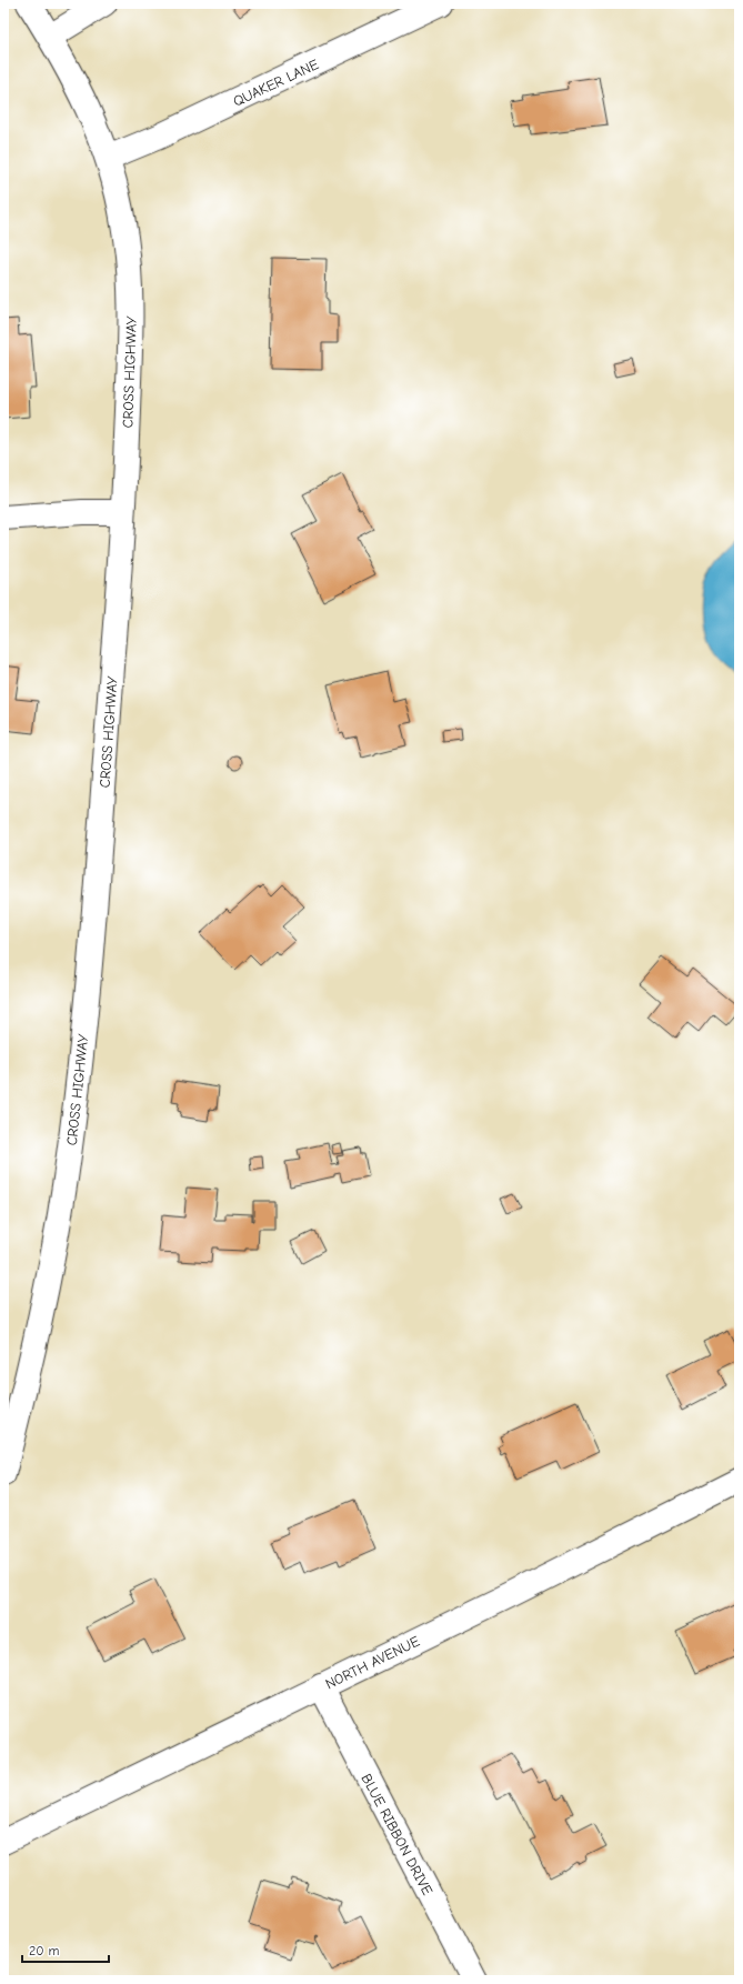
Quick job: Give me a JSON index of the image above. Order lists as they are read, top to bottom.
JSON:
{
  "streets": {
    "street": [
      "QUAKER LANE",
      "CROSS HIGHWAY",
      "NORTH AVENUE",
      "BLUE RIBBON DRIVE"
    ]
  },
  "crossings": [
    ["QUAKER LANE", "CROSS HIGHWAY"],
    ["NORTH AVENUE", "BLUE RIBBON DRIVE"]
  ],
  "scale_bar": "20 m"
}
